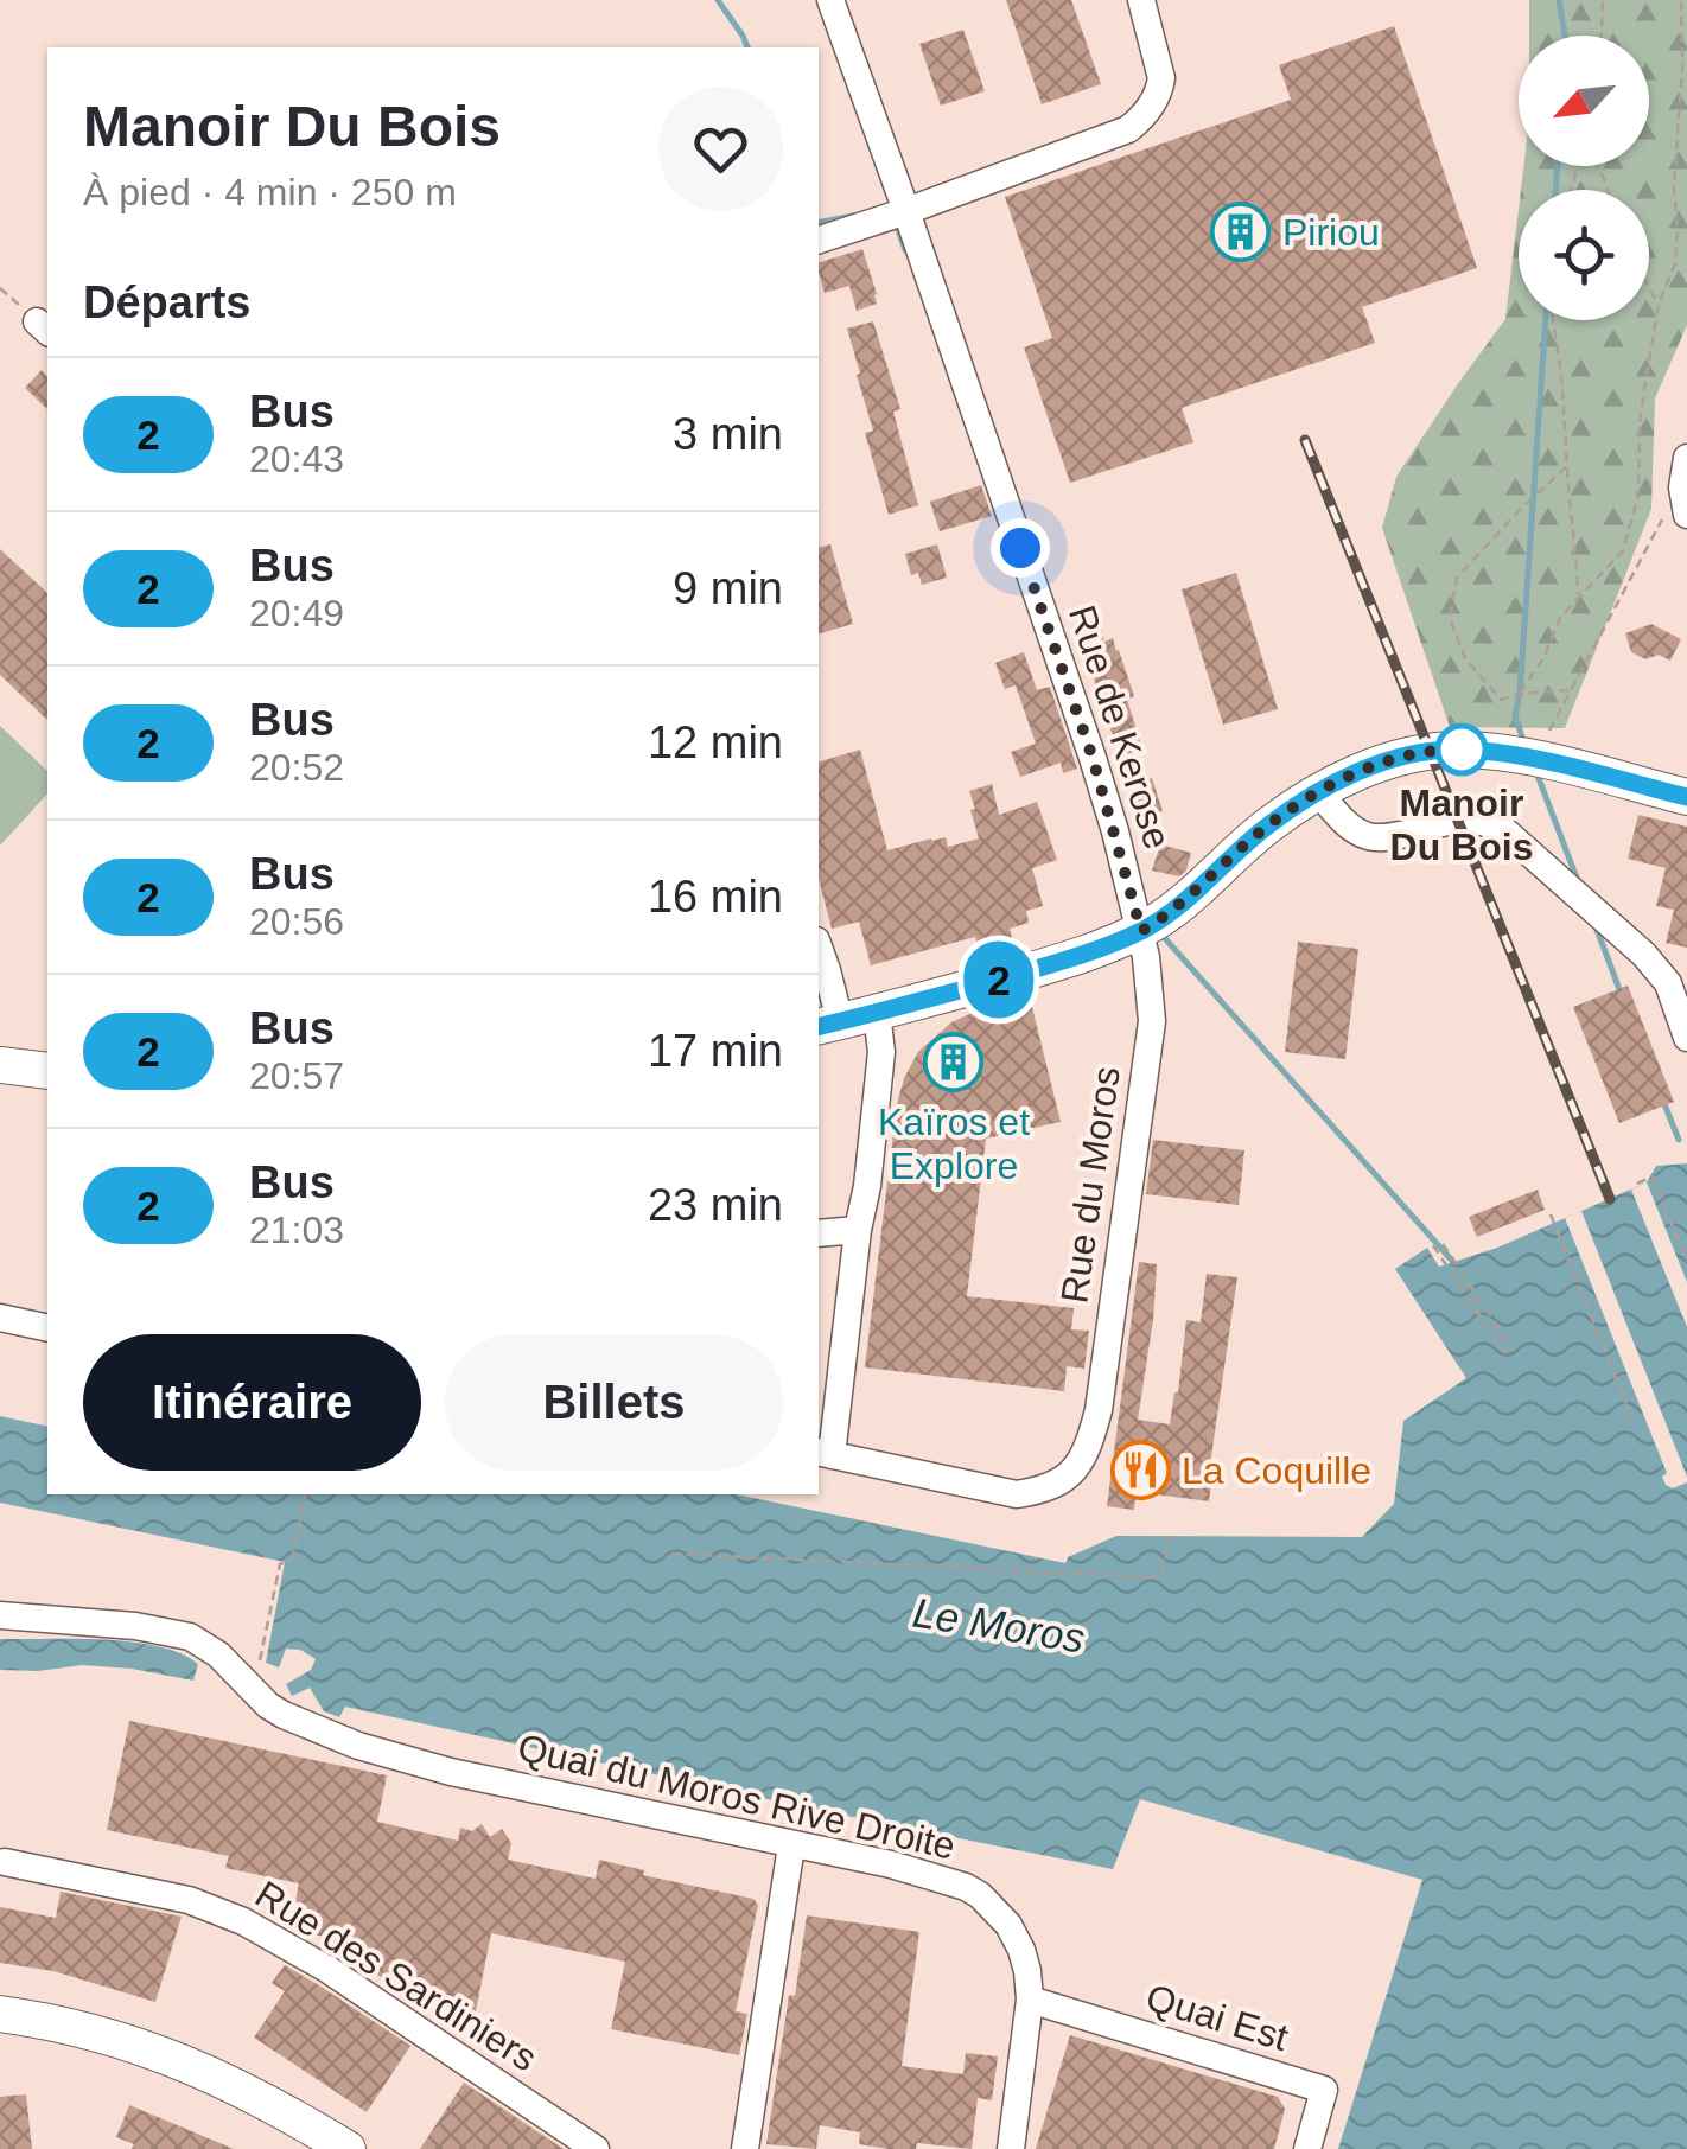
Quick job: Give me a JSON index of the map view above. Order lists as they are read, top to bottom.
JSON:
{
  "streets": {
    "street": [
      "Rue de Kerose",
      "Rue du Moros",
      "Quai du Moros Rive Droite",
      "Rue des Sardiniers",
      "Quai Est"
    ]
  },
  "crossings": [
    ["Rue de Kerose", "Rue du Moros"],
    ["Quai du Moros Rive Droite", "Quai Est"]
  ],
  "water": ["Le Moros"],
  "places": {
    "building": ["Piriou", "Kaïros et Explore"],
    "other": ["Manoir Du Bois"],
    "restaurant": ["La Coquille"]
  },
  "lines": ["bus line 2"],
  "north": "bottom left",
  "page": {
    "on_map": "2",
    "heading": [
      ["Manoir Du Bois", "À pied · 4 min · 250 m"],
      "Départs"
    ],
    "list": [
      {
        "mark": "2",
        "name": "Bus",
        "note": "20:43",
        "value": "3 min"
      },
      {
        "mark": "2",
        "name": "Bus",
        "note": "20:49",
        "value": "9 min"
      },
      {
        "mark": "2",
        "name": "Bus",
        "note": "20:52",
        "value": "12 min"
      },
      {
        "mark": "2",
        "name": "Bus",
        "note": "20:56",
        "value": "16 min"
      },
      {
        "mark": "2",
        "name": "Bus",
        "note": "20:57",
        "value": "17 min"
      },
      {
        "mark": "2",
        "name": "Bus",
        "note": "21:03",
        "value": "23 min"
      }
    ],
    "buttons": ["Itinéraire", "Billets"]
  }
}
